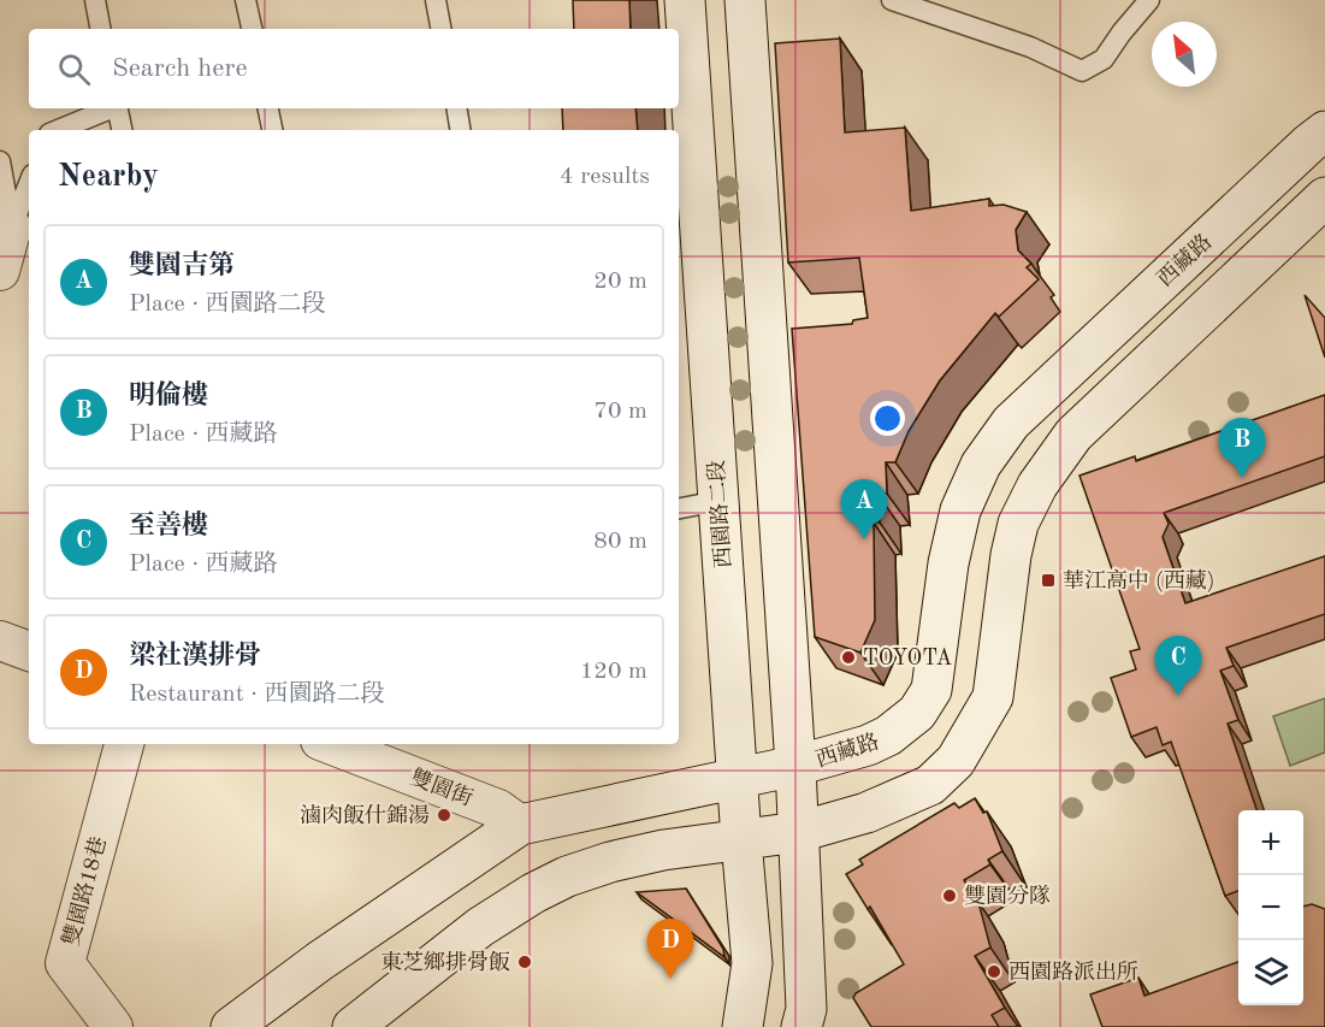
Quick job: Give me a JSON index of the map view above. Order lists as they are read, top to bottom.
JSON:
{
  "streets": {
    "street": [
      "西藏路",
      "西園路二段",
      "雙園街",
      "雙園路18巷"
    ]
  },
  "crossings": [
    ["西藏路", "西園路二段"],
    ["西藏路", "雙園街"]
  ],
  "places": {
    "transit": ["華江高中 (西藏)"],
    "other": [
      "TOYOTA",
      "滷肉飯什錦湯",
      "雙園分隊",
      "東芝鄉排骨飯",
      "西園路派出所"
    ]
  },
  "north": "top left",
  "page": {
    "search": "Search here",
    "heading": ["Nearby", "4 results"],
    "list": [
      {
        "mark": "A",
        "name": "雙園吉第",
        "note": "Place · 西園路二段",
        "value": "20 m"
      },
      {
        "mark": "B",
        "name": "明倫樓",
        "note": "Place · 西藏路",
        "value": "70 m"
      },
      {
        "mark": "C",
        "name": "至善樓",
        "note": "Place · 西藏路",
        "value": "80 m"
      },
      {
        "mark": "D",
        "name": "梁社漢排骨",
        "note": "Restaurant · 西園路二段",
        "value": "120 m"
      }
    ],
    "pins": [
      "B",
      "A",
      "C",
      "D"
    ],
    "map_buttons": ["+", "−"]
  }
}
